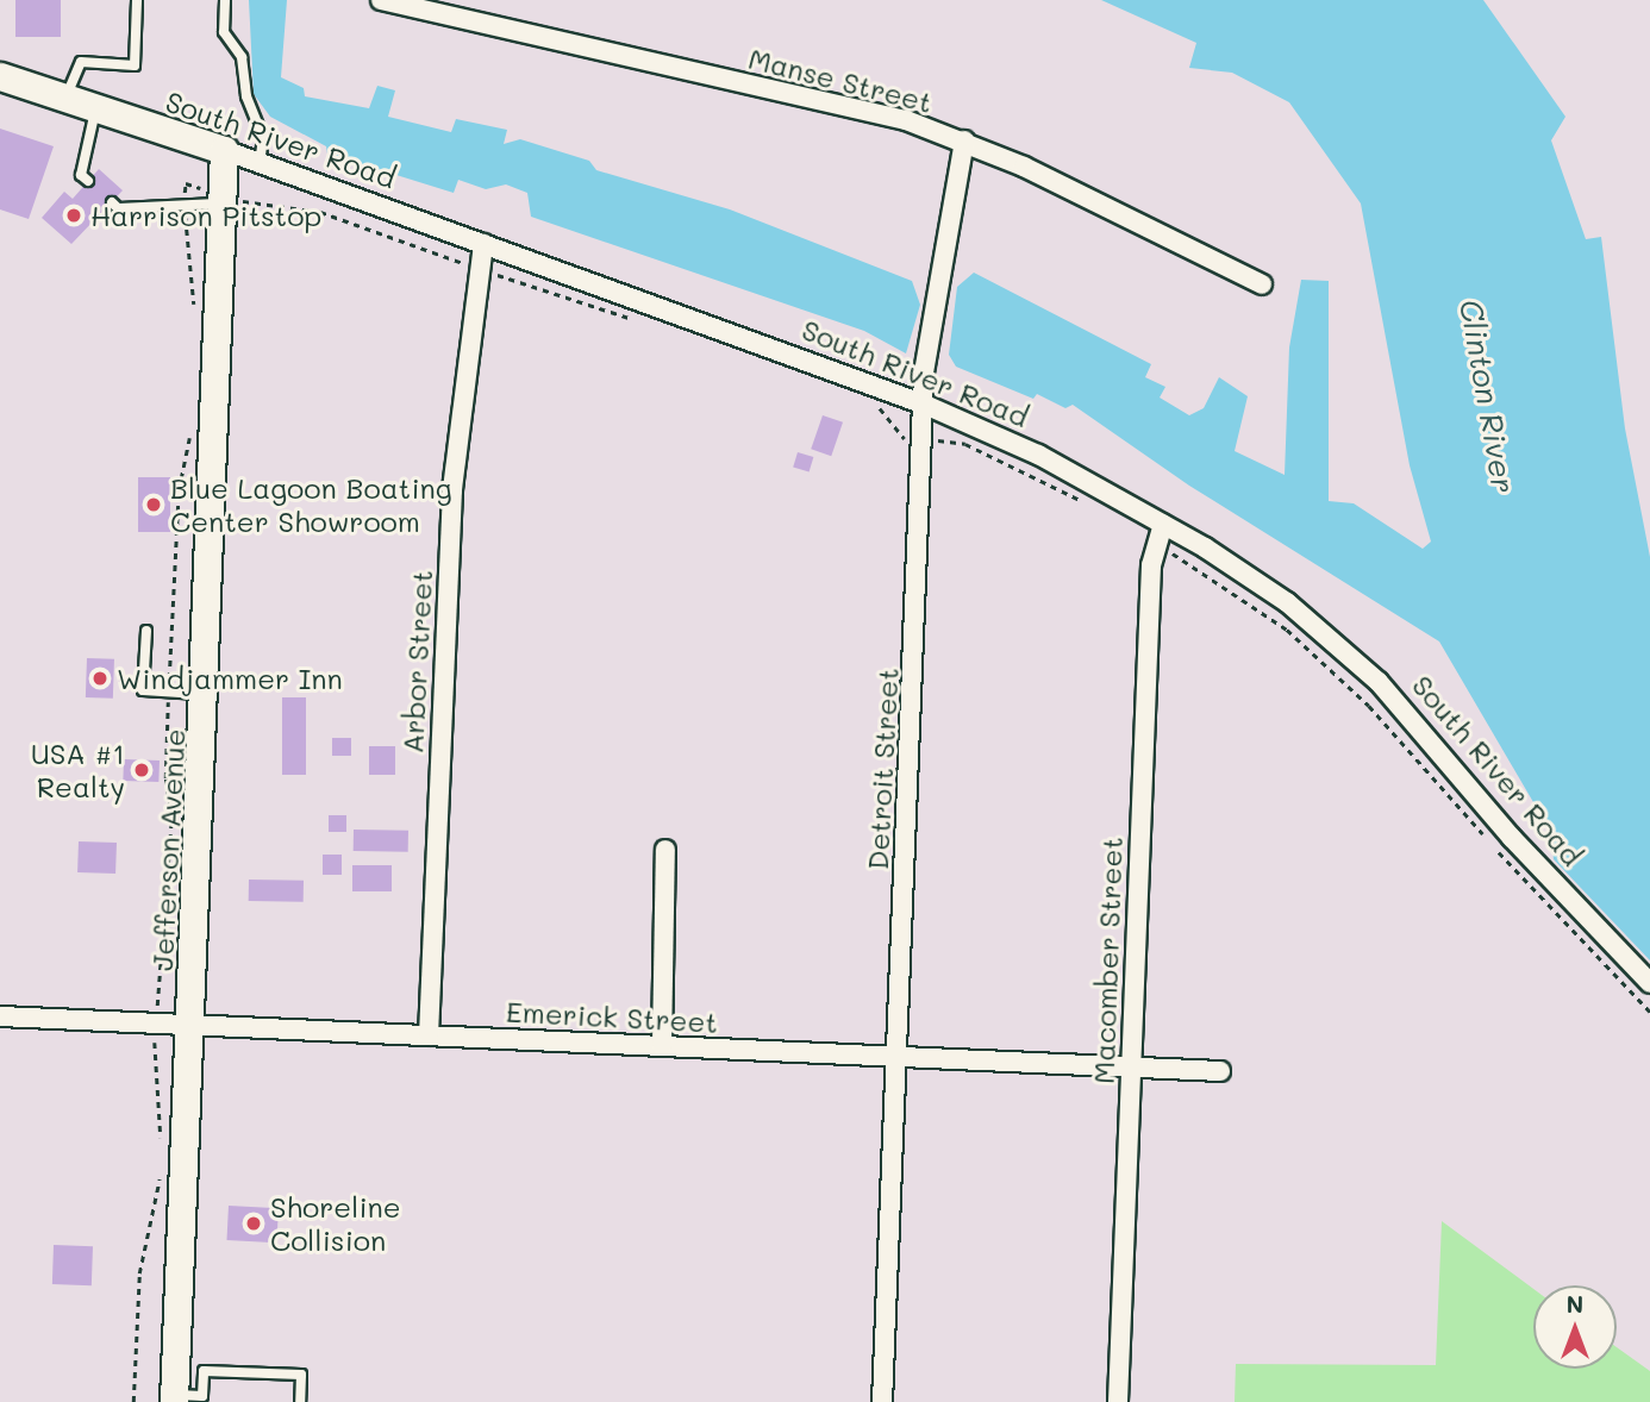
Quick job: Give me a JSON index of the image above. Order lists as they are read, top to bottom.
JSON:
{
  "streets": {
    "street": [
      "Manse Street",
      "South River Road",
      "Arbor Street",
      "Detroit Street",
      "Jefferson Avenue",
      "Macomber Street",
      "Emerick Street"
    ]
  },
  "crossings": [
    ["Manse Street", "Detroit Street"],
    ["South River Road", "Arbor Street"],
    ["South River Road", "Detroit Street"],
    ["South River Road", "Jefferson Avenue"],
    ["South River Road", "Macomber Street"],
    ["Arbor Street", "Emerick Street"],
    ["Detroit Street", "Emerick Street"],
    ["Jefferson Avenue", "Emerick Street"],
    ["Macomber Street", "Emerick Street"]
  ],
  "water": ["Clinton River"],
  "places": [
    "Harrison Pitstop",
    "Blue Lagoon Boating Center Showroom",
    "Windjammer Inn",
    "USA #1 Realty",
    "Shoreline Collision"
  ],
  "north": "top"
}
